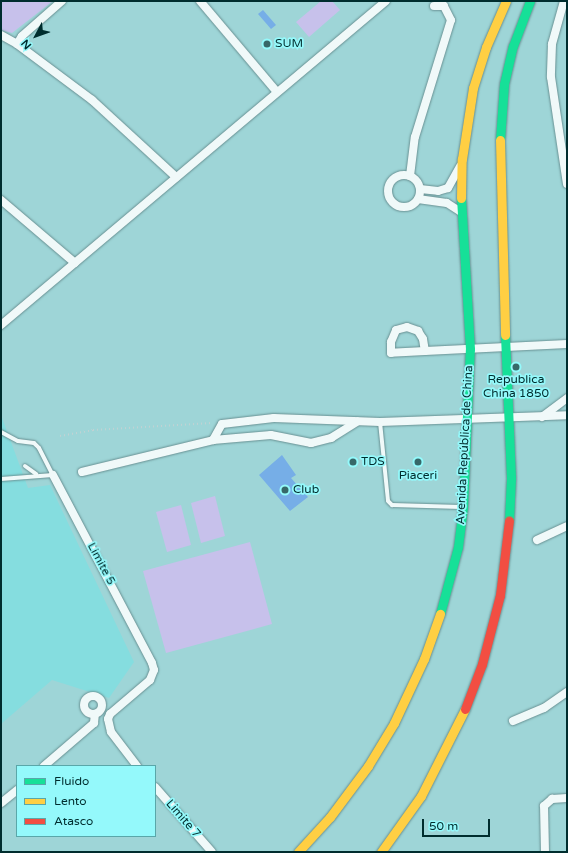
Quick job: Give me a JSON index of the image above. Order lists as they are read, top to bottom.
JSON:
{
  "streets": {
    "main road": ["Avenida República de China"],
    "street": ["Limite 5", "Limite 7"]
  },
  "places": [
    "SUM",
    "Republica China 1850",
    "TDS",
    "Piaceri",
    "Club"
  ],
  "legend": ["Fluido", "Lento", "Atasco"],
  "scale_bar": "50 m",
  "north": "bottom left"
}
